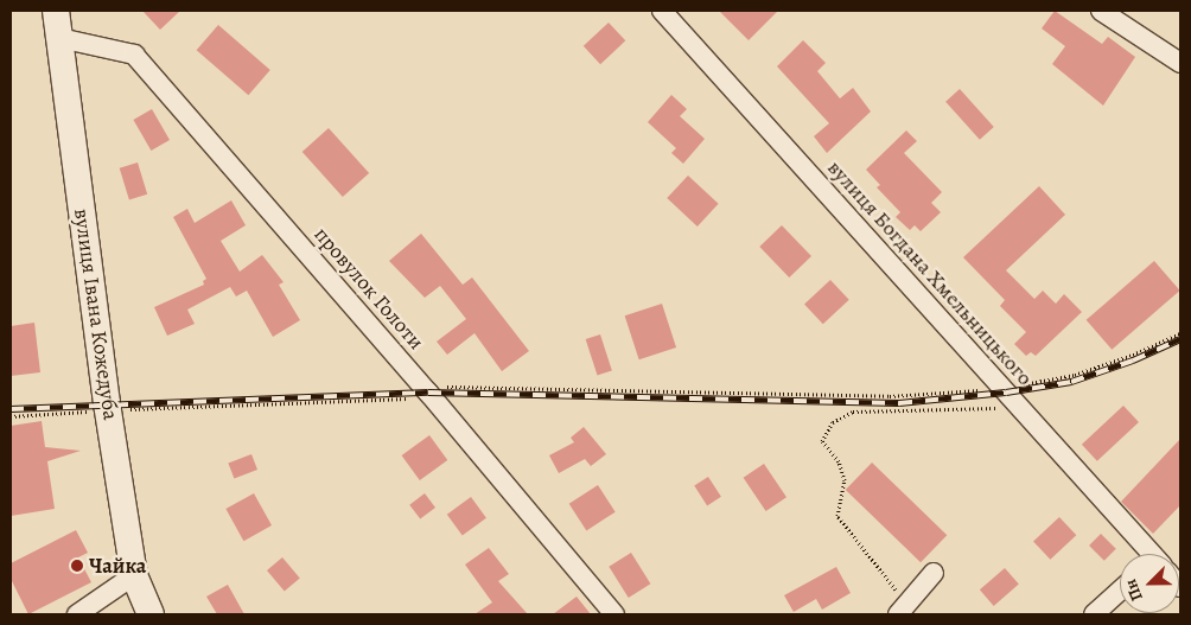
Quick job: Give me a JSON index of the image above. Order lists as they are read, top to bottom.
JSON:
{
  "streets": {
    "main road": ["вулиця Івана Кожедуба"],
    "street": ["вулиця Богдана Хмельницького", "провулок Голоти"]
  },
  "crossings": [
    ["провулок Голоти", "вулиця Івана Кожедуба"]
  ],
  "places": ["Чайка"],
  "north": "bottom left"
}
